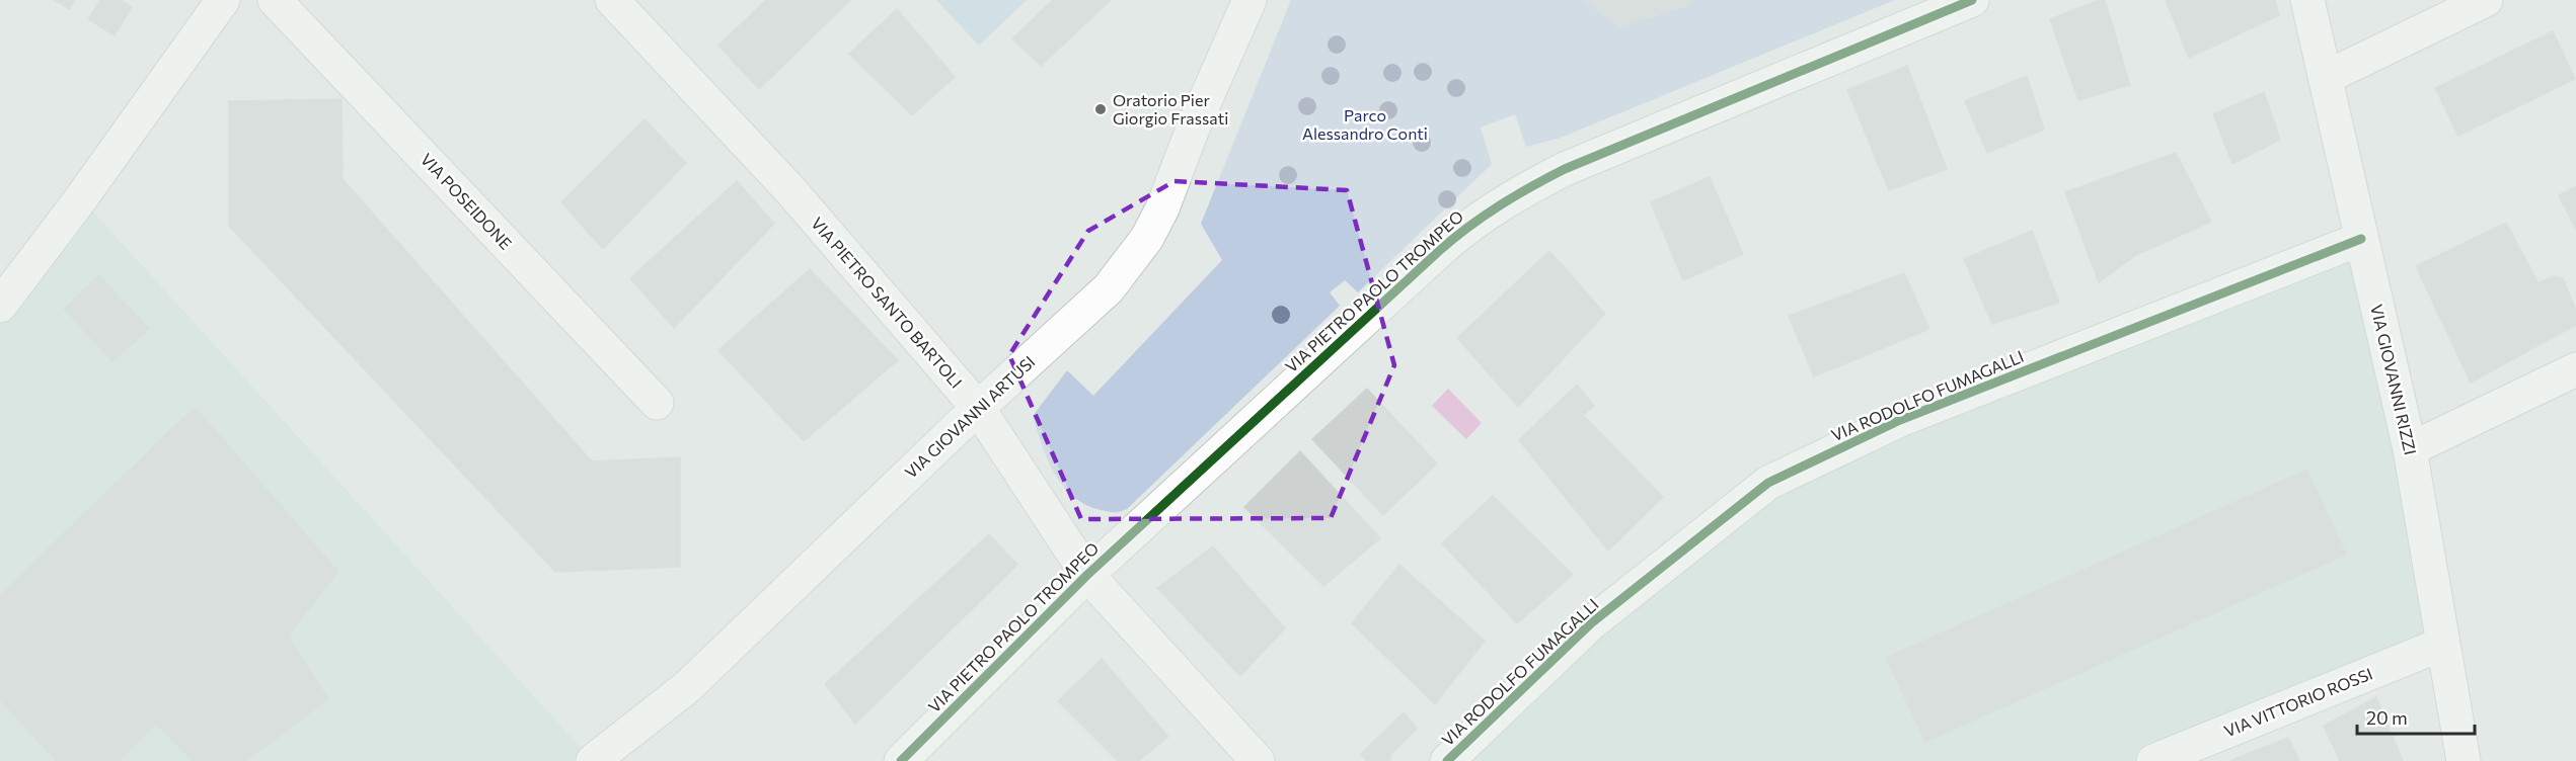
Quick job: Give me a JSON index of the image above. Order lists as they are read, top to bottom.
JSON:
{
  "streets": {
    "street": [
      "VIA POSEIDONE",
      "VIA PIETRO PAOLO TROMPEO",
      "VIA PIETRO SANTO BARTOLI",
      "VIA GIOVANNI RIZZI",
      "VIA RODOLFO FUMAGALLI",
      "VIA GIOVANNI ARTUSI",
      "VIA VITTORIO ROSSI"
    ]
  },
  "crossings": [
    ["VIA PIETRO PAOLO TROMPEO", "VIA PIETRO SANTO BARTOLI"],
    ["VIA PIETRO SANTO BARTOLI", "VIA GIOVANNI ARTUSI"],
    ["VIA GIOVANNI RIZZI", "VIA RODOLFO FUMAGALLI"],
    ["VIA GIOVANNI RIZZI", "VIA VITTORIO ROSSI"]
  ],
  "parks": ["Parco Alessandro Conti"],
  "places": ["Oratorio Pier Giorgio Frassati"],
  "scale_bar": "20 m"
}
